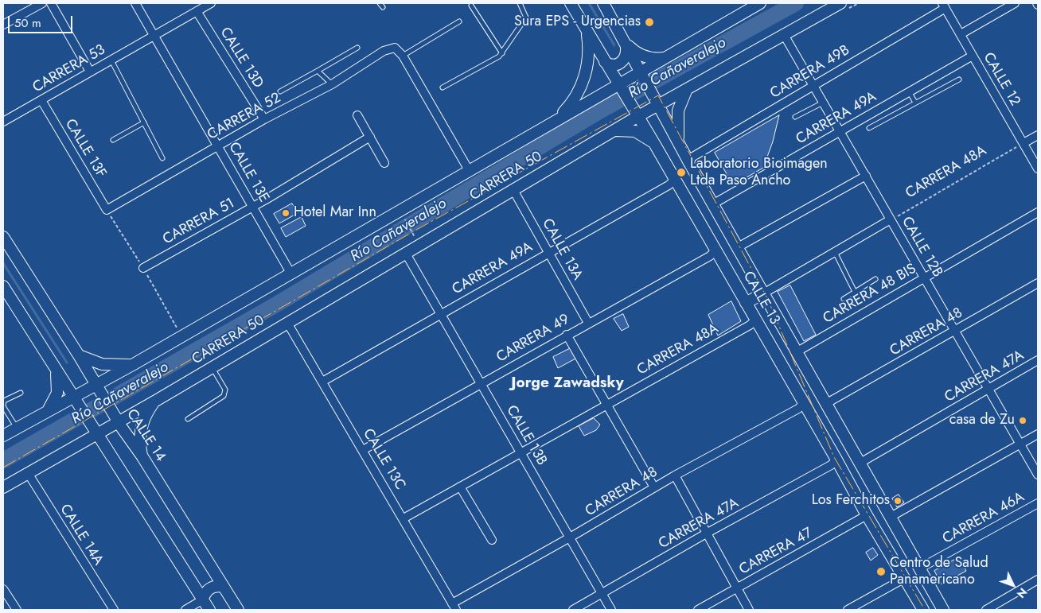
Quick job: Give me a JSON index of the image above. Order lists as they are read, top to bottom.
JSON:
{
  "streets": {
    "main road": ["CARRERA 50", "CALLE 13", "CALLE 14"],
    "street": [
      "CALLE 13D",
      "CARRERA 53",
      "CARRERA 49B",
      "CALLE 12",
      "CARRERA 52",
      "CARRERA 49A",
      "CALLE 13F",
      "CALLE 13E",
      "CARRERA 48A",
      "CARRERA 51",
      "CALLE 12B",
      "CALLE 13A",
      "CARRERA 48 BIS",
      "CARRERA 48",
      "CARRERA 49",
      "CARRERA 47A",
      "CALLE 13B",
      "CALLE 13C",
      "CARRERA 46A",
      "CALLE 14A",
      "CARRERA 47"
    ]
  },
  "crossings": [
    ["CALLE 13D", "CARRERA 53"],
    ["CALLE 13D", "CARRERA 52"],
    ["CARRERA 53", "CALLE 13F"],
    ["CARRERA 53", "CALLE 13E"],
    ["CARRERA 49B", "CALLE 12"],
    ["CARRERA 49B", "CALLE 12B"],
    ["CARRERA 49B", "CALLE 13"],
    ["CALLE 12", "CARRERA 49A"],
    ["CALLE 12", "CARRERA 48A"],
    ["CARRERA 52", "CALLE 13F"],
    ["CARRERA 52", "CALLE 13E"],
    ["CARRERA 49A", "CALLE 12B"],
    ["CARRERA 49A", "CALLE 13A"],
    ["CARRERA 49A", "CALLE 13"],
    ["CARRERA 49A", "CALLE 13B"],
    ["CARRERA 49A", "CALLE 13C"],
    ["CALLE 13E", "CARRERA 50"],
    ["CALLE 13E", "CARRERA 51"],
    ["CARRERA 48A", "CALLE 12B"],
    ["CARRERA 48A", "CALLE 13"],
    ["CARRERA 48A", "CALLE 13B"],
    ["CARRERA 48A", "CALLE 13C"],
    ["CARRERA 50", "CALLE 12B"],
    ["CARRERA 50", "CALLE 13A"],
    ["CARRERA 50", "CALLE 13"],
    ["CARRERA 50", "CALLE 14"],
    ["CARRERA 50", "CALLE 13B"],
    ["CARRERA 50", "CALLE 13C"],
    ["CARRERA 50", "CALLE 14A"],
    ["CALLE 12B", "CARRERA 48 BIS"],
    ["CALLE 12B", "CARRERA 48"],
    ["CALLE 12B", "CARRERA 47A"],
    ["CALLE 13A", "CARRERA 49"],
    ["CARRERA 48 BIS", "CALLE 13"],
    ["CALLE 13", "CARRERA 48"],
    ["CALLE 13", "CARRERA 49"],
    ["CALLE 13", "CARRERA 47A"],
    ["CALLE 13", "CARRERA 46A"],
    ["CALLE 13", "CARRERA 47"],
    ["CARRERA 48", "CALLE 13B"],
    ["CARRERA 48", "CALLE 13C"],
    ["CARRERA 49", "CALLE 13B"],
    ["CARRERA 49", "CALLE 13C"],
    ["CARRERA 47A", "CALLE 13B"]
  ],
  "districts": ["Jorge Zawadsky"],
  "water": ["Río Cañaveralejo"],
  "places": [
    "Sura EPS - Urgencias",
    "Laboratorio Bioimagen Ltda Paso Ancho",
    "Hotel Mar Inn",
    "casa de Zu",
    "Los Ferchitos",
    "Centro de Salud Panamericano"
  ],
  "scale_bar": "50 m",
  "north": "bottom right"
}
